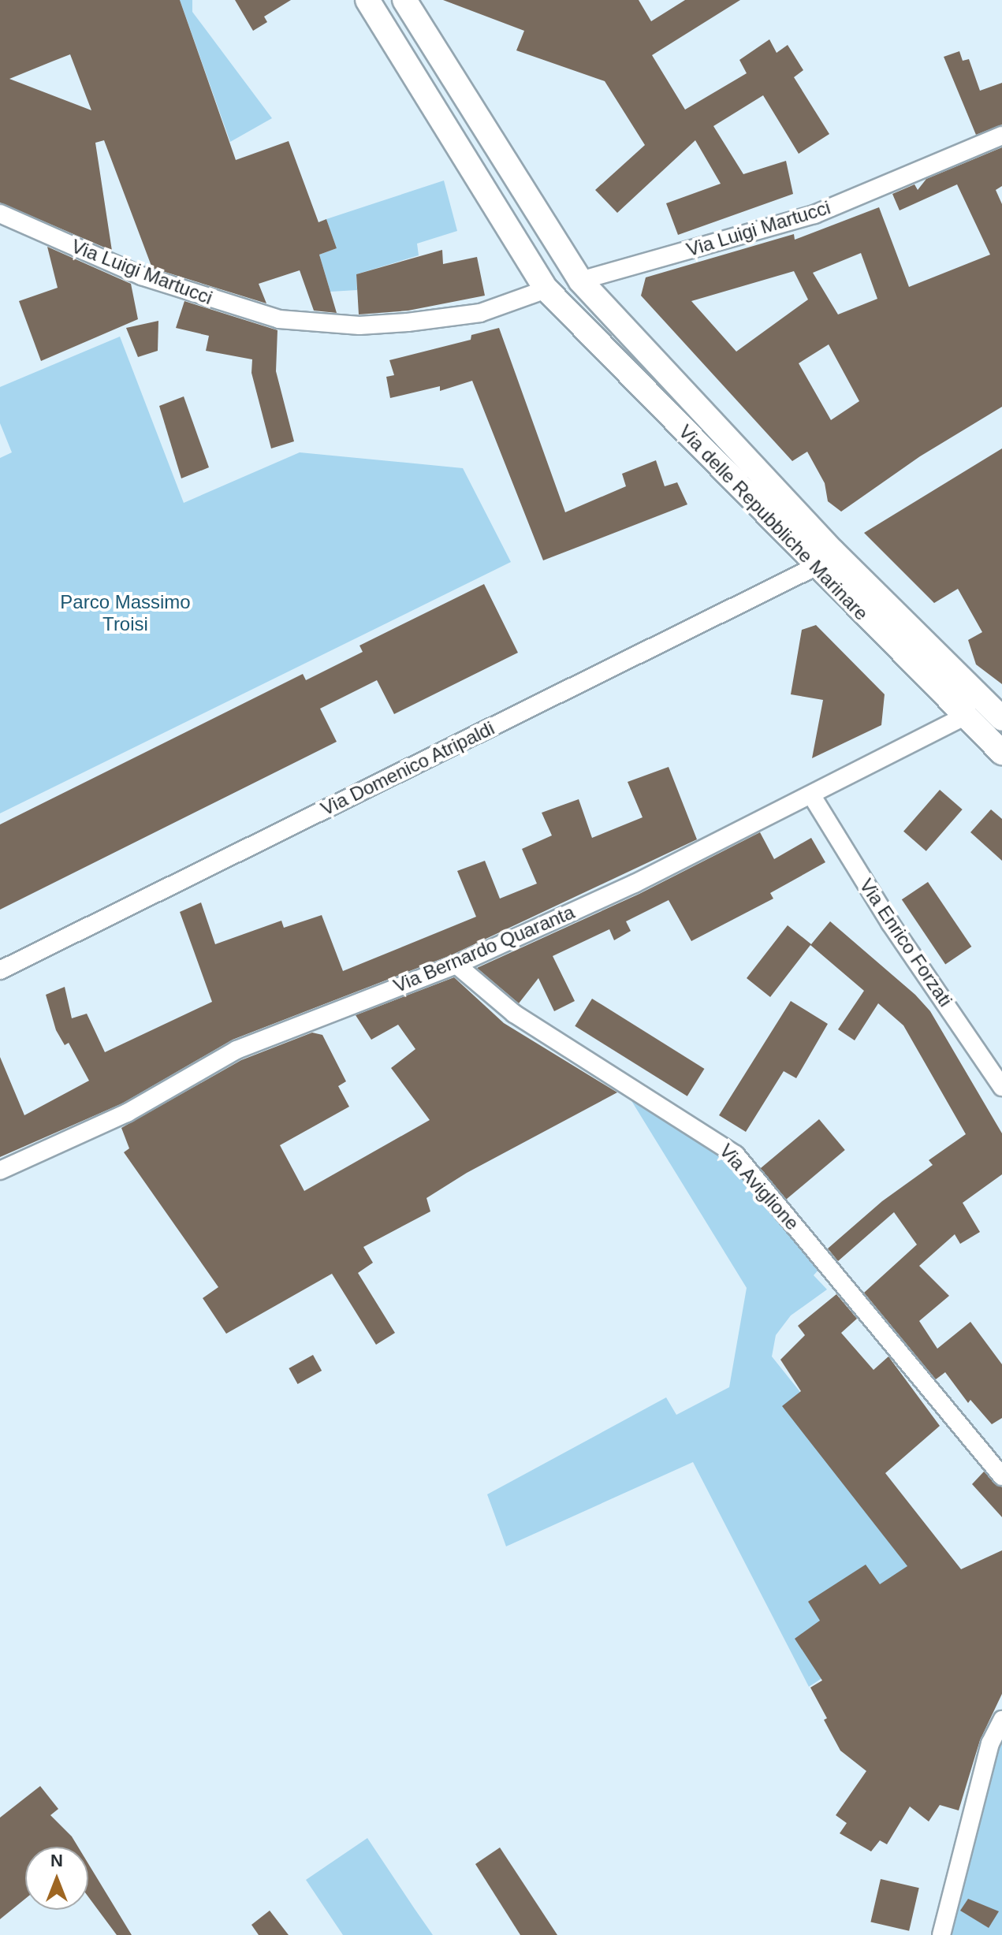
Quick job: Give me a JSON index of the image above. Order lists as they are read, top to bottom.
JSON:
{
  "streets": {
    "main road": ["Via delle Repubbliche Marinare"],
    "street": [
      "Via Luigi Martucci",
      "Via Domenico Atripaldi",
      "Via Enrico Forzati",
      "Via Bernardo Quaranta",
      "Via Aviglione"
    ]
  },
  "crossings": [
    ["Via Luigi Martucci", "Via delle Repubbliche Marinare"],
    ["Via delle Repubbliche Marinare", "Via Domenico Atripaldi"],
    ["Via delle Repubbliche Marinare", "Via Bernardo Quaranta"],
    ["Via Enrico Forzati", "Via Bernardo Quaranta"],
    ["Via Bernardo Quaranta", "Via Aviglione"]
  ],
  "parks": ["Parco Massimo Troisi"],
  "north": "top"
}
